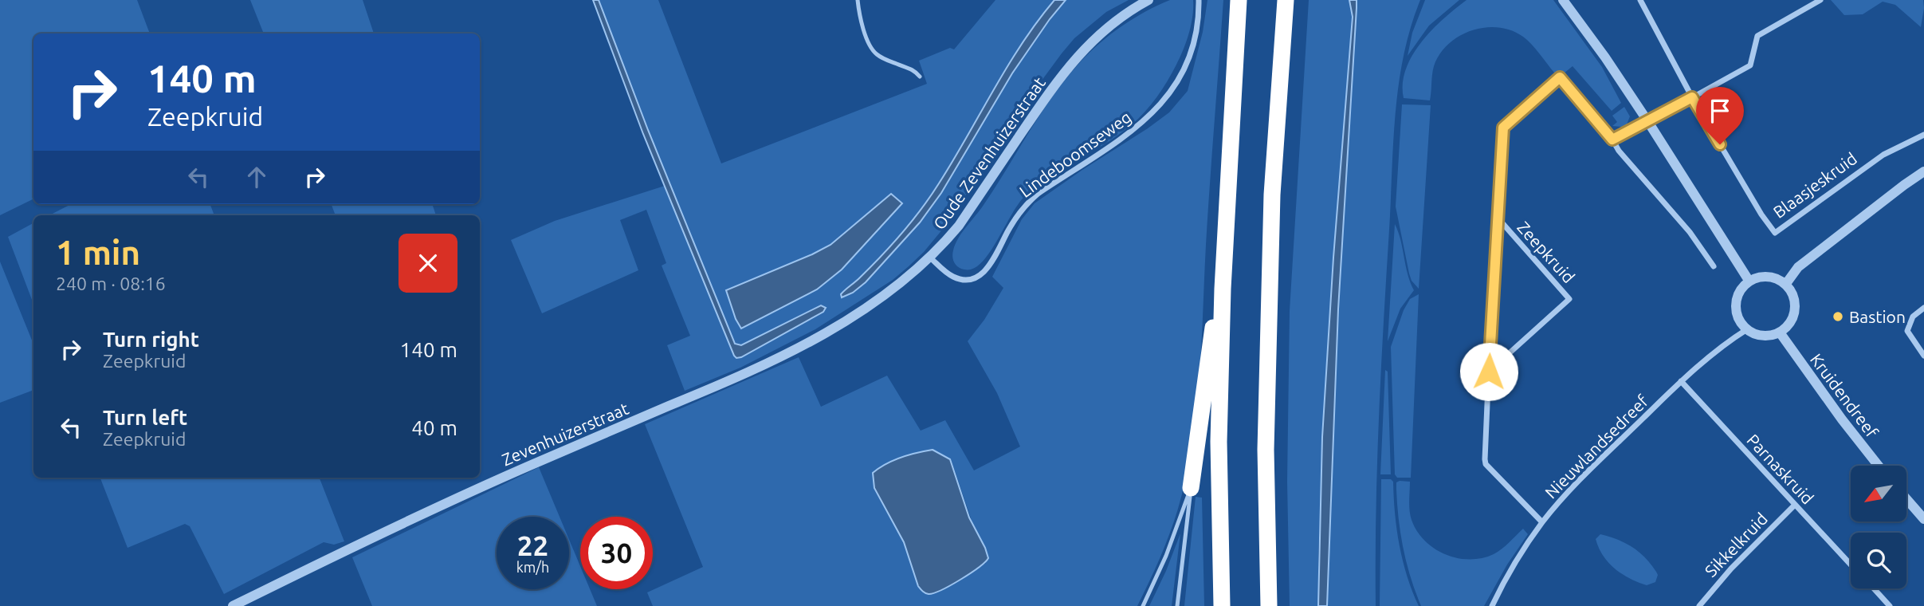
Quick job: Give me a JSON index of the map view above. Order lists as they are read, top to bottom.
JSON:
{
  "streets": {
    "street": [
      "Oude Zevenhuizerstraat",
      "Lindeboomseweg",
      "Blaasjeskruid",
      "Zeepkruid",
      "Kruidendreef",
      "Zevenhuizerstraat",
      "Nieuwlandsedreef",
      "Parnaskruid",
      "Sikkelkruid"
    ]
  },
  "crossings": [
    ["Oude Zevenhuizerstraat", "Lindeboomseweg"],
    ["Oude Zevenhuizerstraat", "Zevenhuizerstraat"],
    ["Zeepkruid", "Nieuwlandsedreef"],
    ["Kruidendreef", "Nieuwlandsedreef"],
    ["Nieuwlandsedreef", "Parnaskruid"],
    ["Parnaskruid", "Sikkelkruid"]
  ],
  "places": ["Bastion"],
  "north": "bottom left",
  "page": {
    "turn": ["140 m", "Zeepkruid"],
    "heading": ["1 min", "240 m · 08:16"],
    "list": [
      {
        "name": "Turn right",
        "note": "Zeepkruid",
        "value": "140 m"
      },
      {
        "name": "Turn left",
        "note": "Zeepkruid",
        "value": "40 m"
      }
    ],
    "speed": "22 km/h",
    "limit": "30"
  }
}
